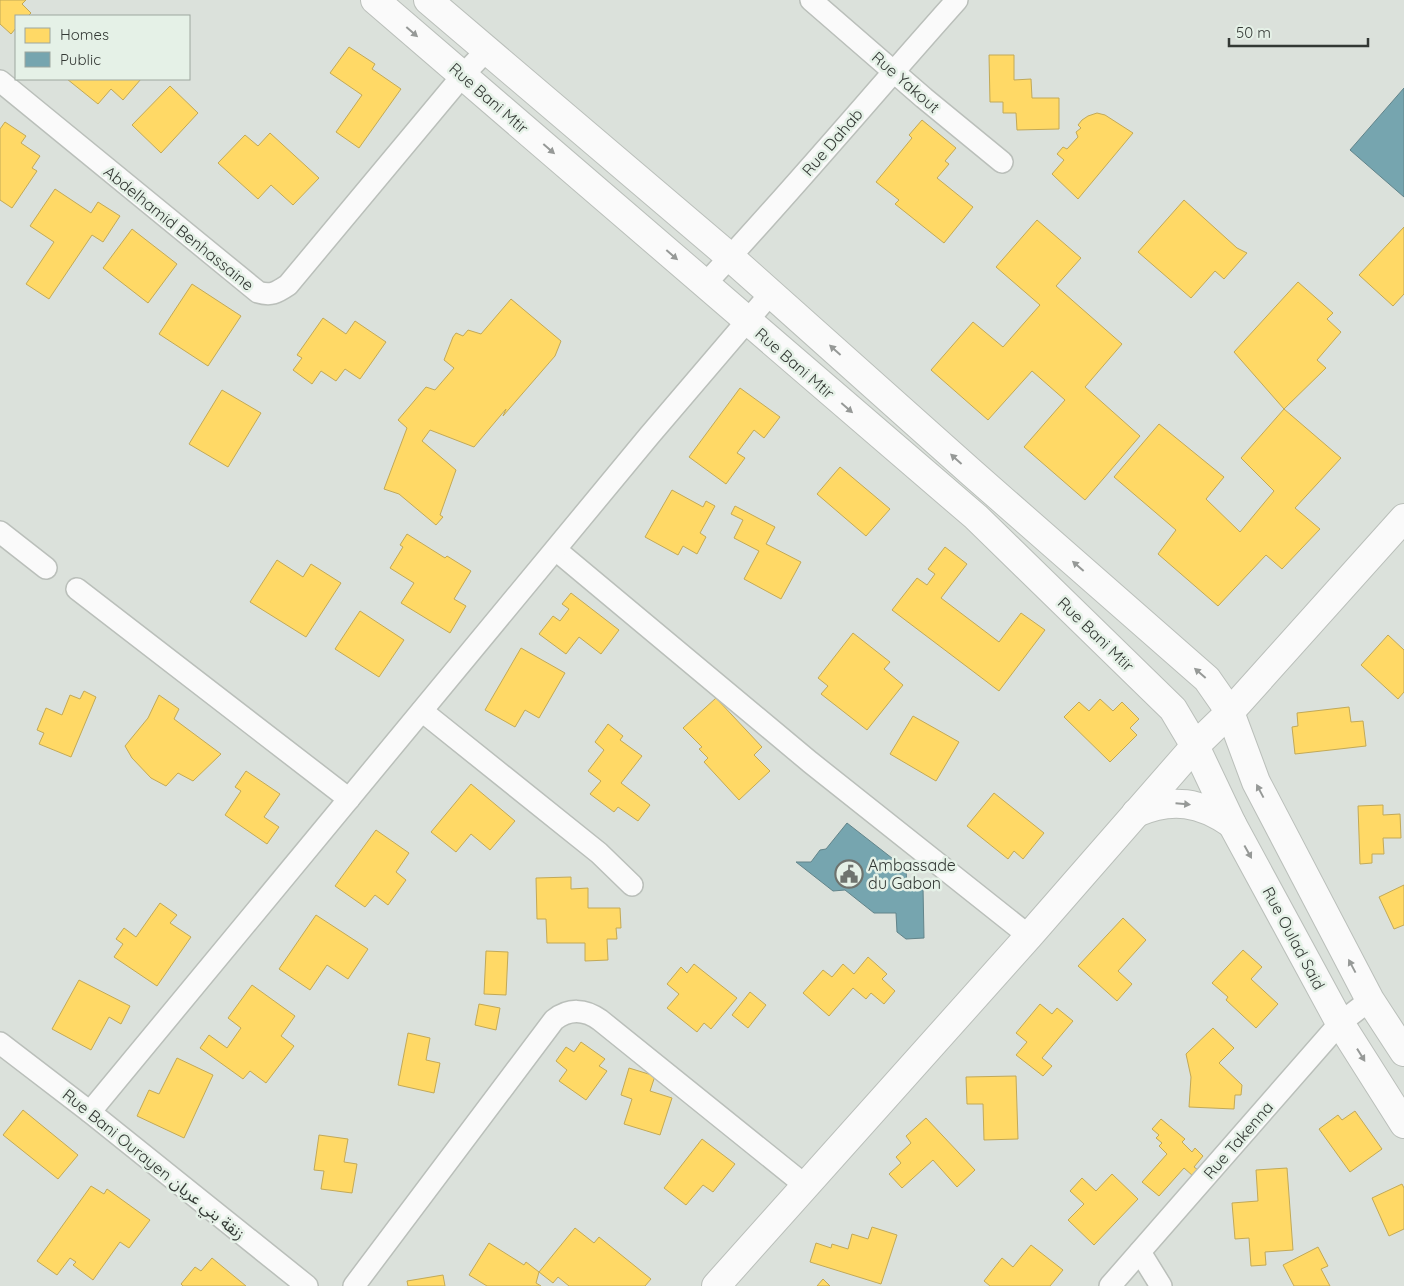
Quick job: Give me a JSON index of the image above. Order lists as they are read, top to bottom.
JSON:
{
  "streets": {
    "street": [
      "Rue Yakout",
      "Rue Bani Mtir",
      "Rue Dahab",
      "Abdelhamid Benhassaine",
      "Rue Oulad Said",
      "Rue Takenna",
      "Rue Bani Ourayen زنقة بني عريان"
    ]
  },
  "crossings": [
    ["Rue Yakout", "Rue Dahab"],
    ["Rue Bani Mtir", "Rue Dahab"],
    ["Rue Bani Mtir", "Abdelhamid Benhassaine"],
    ["Rue Bani Mtir", "Rue Oulad Said"],
    ["Rue Oulad Said", "Rue Takenna"]
  ],
  "places": {
    "public building": ["Ambassade du Gabon"]
  },
  "legend": ["Homes", "Public"],
  "scale_bar": "50 m"
}
